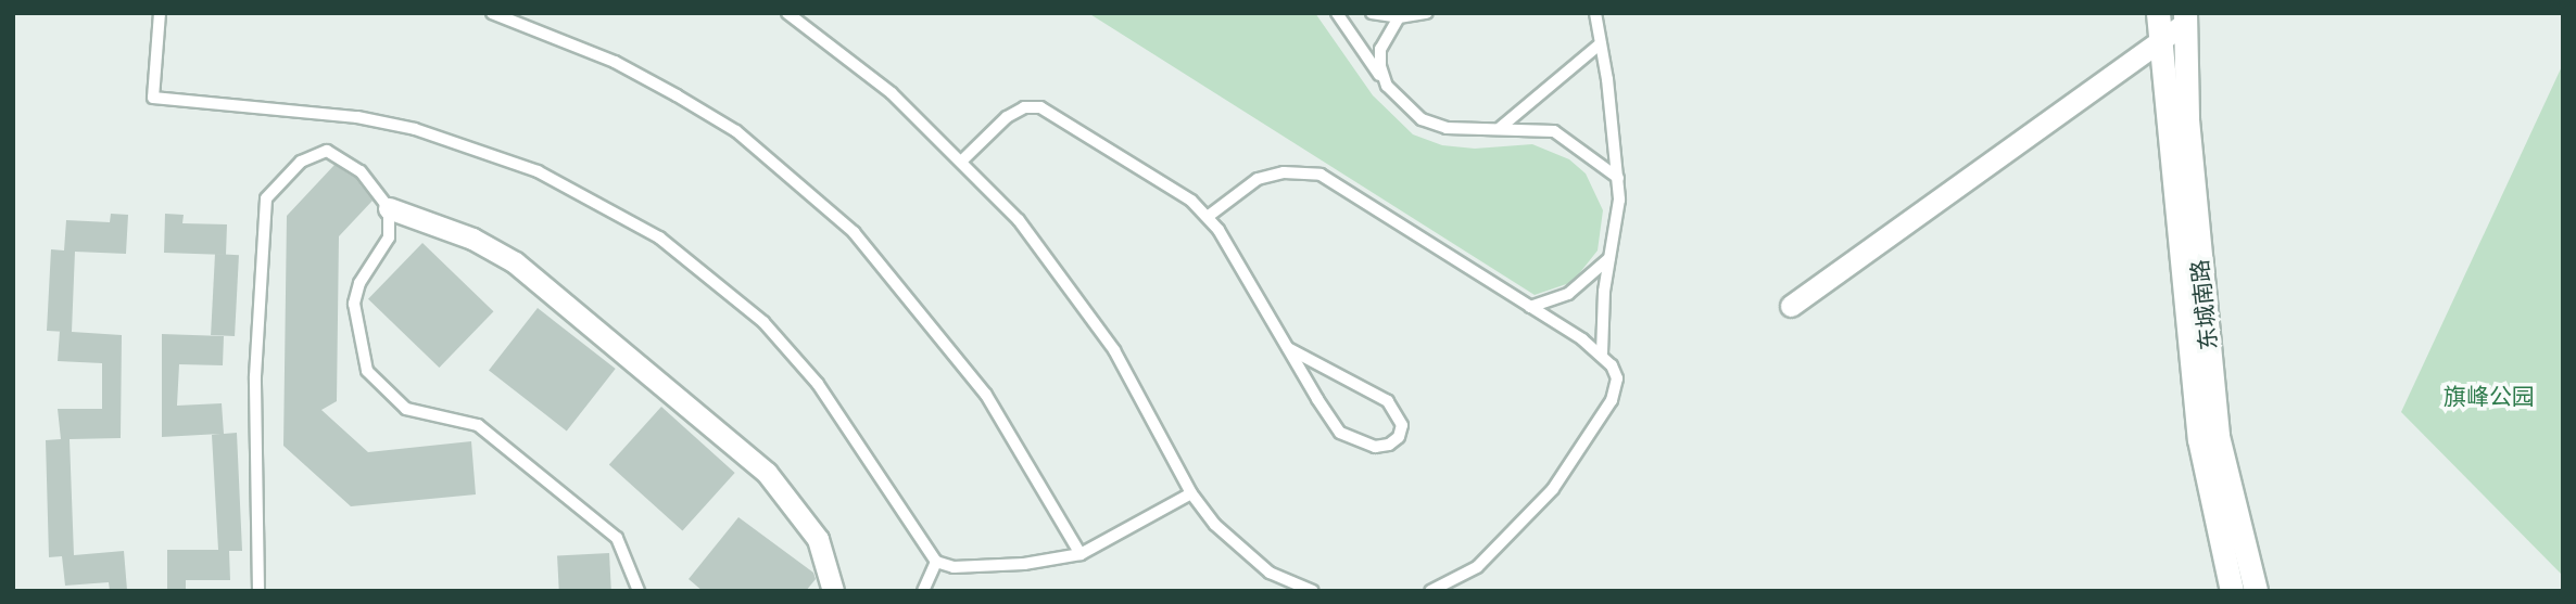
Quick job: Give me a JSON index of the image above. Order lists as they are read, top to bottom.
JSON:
{
  "streets": {
    "street": ["东城南路"]
  },
  "parks": ["旗峰公园"]
}
